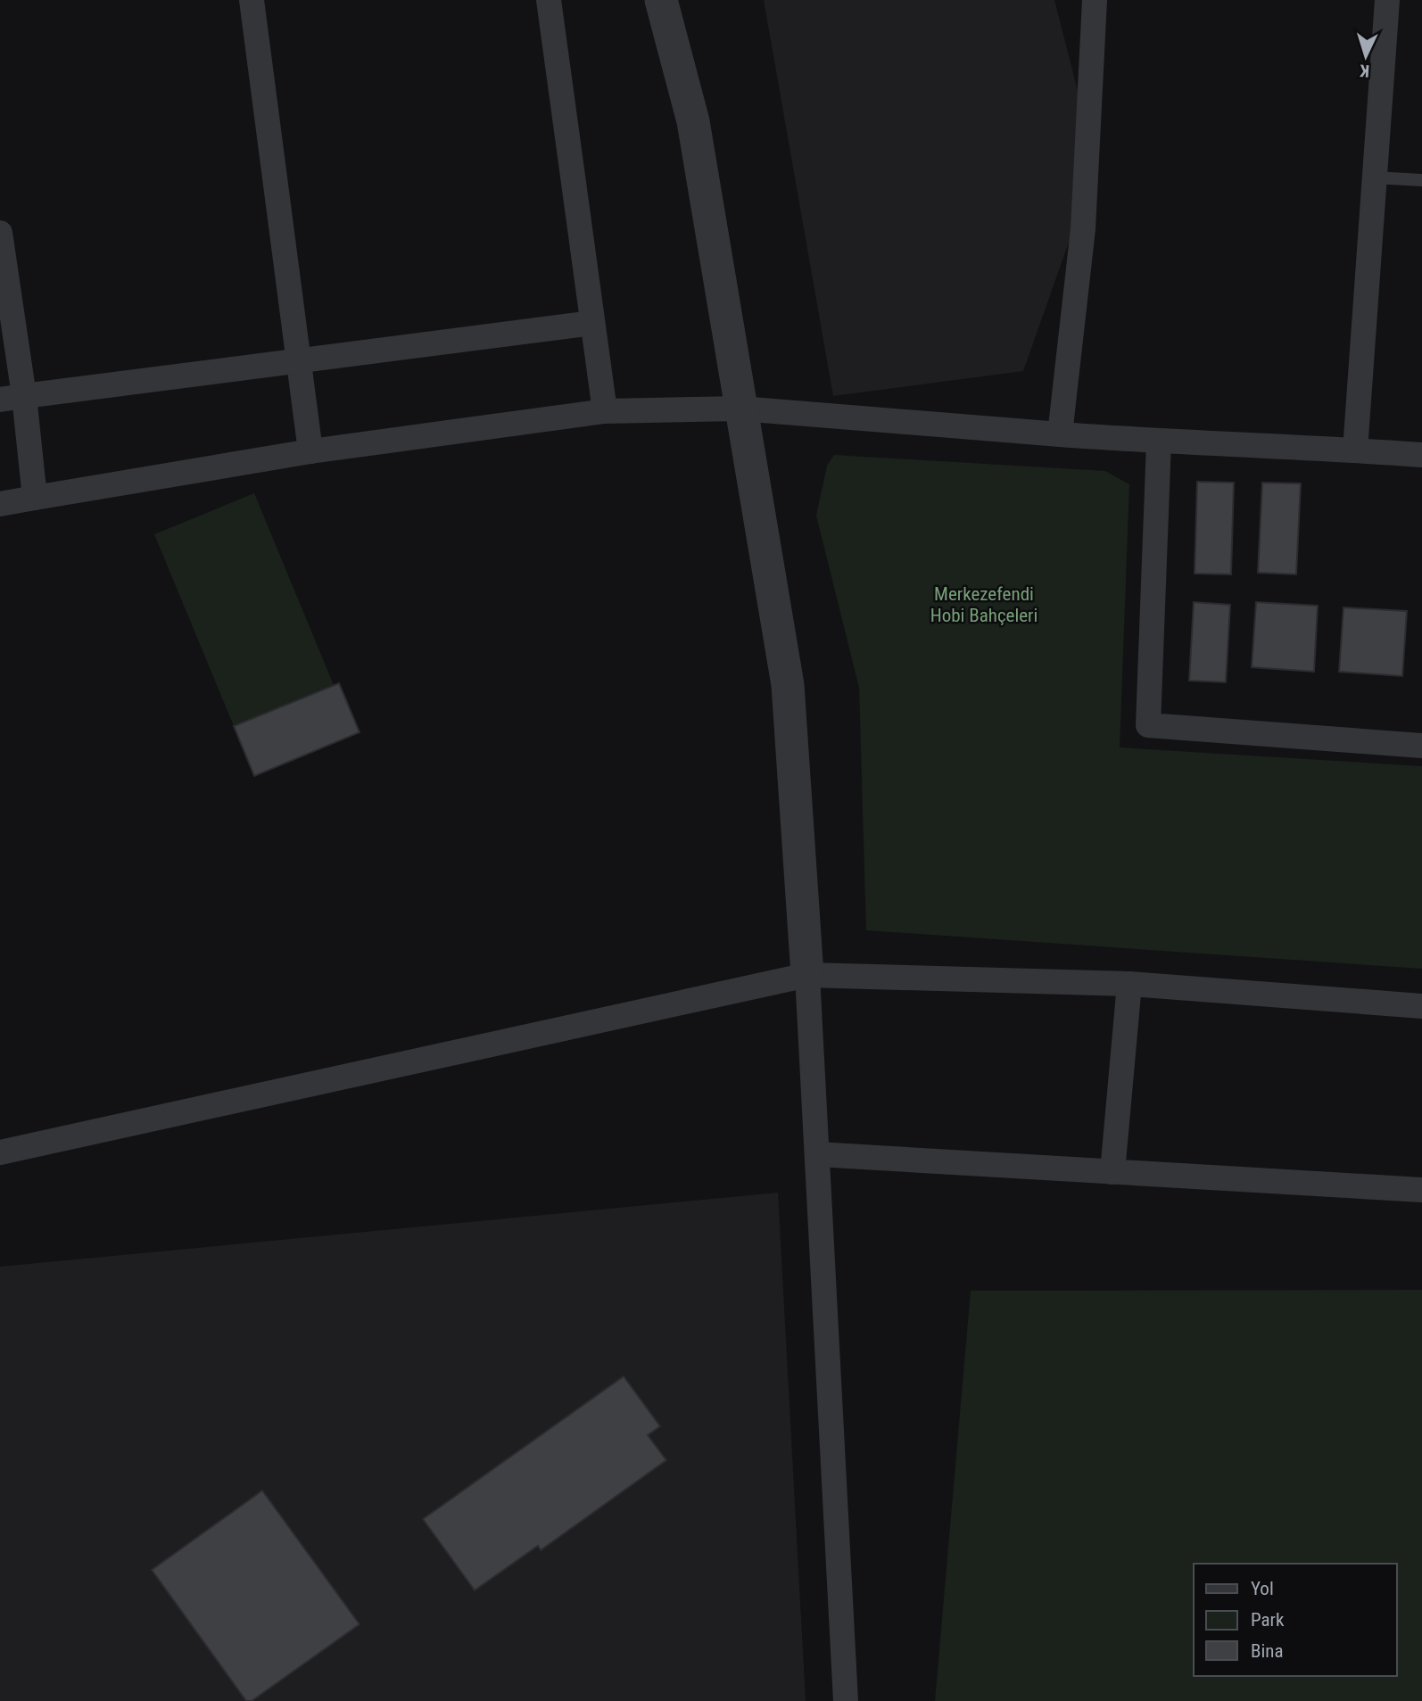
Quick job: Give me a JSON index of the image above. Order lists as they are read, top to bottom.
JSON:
{
  "parks": ["Merkezefendi Hobi Bahçeleri"],
  "legend": ["Yol", "Park", "Bina"],
  "north": "bottom"
}
